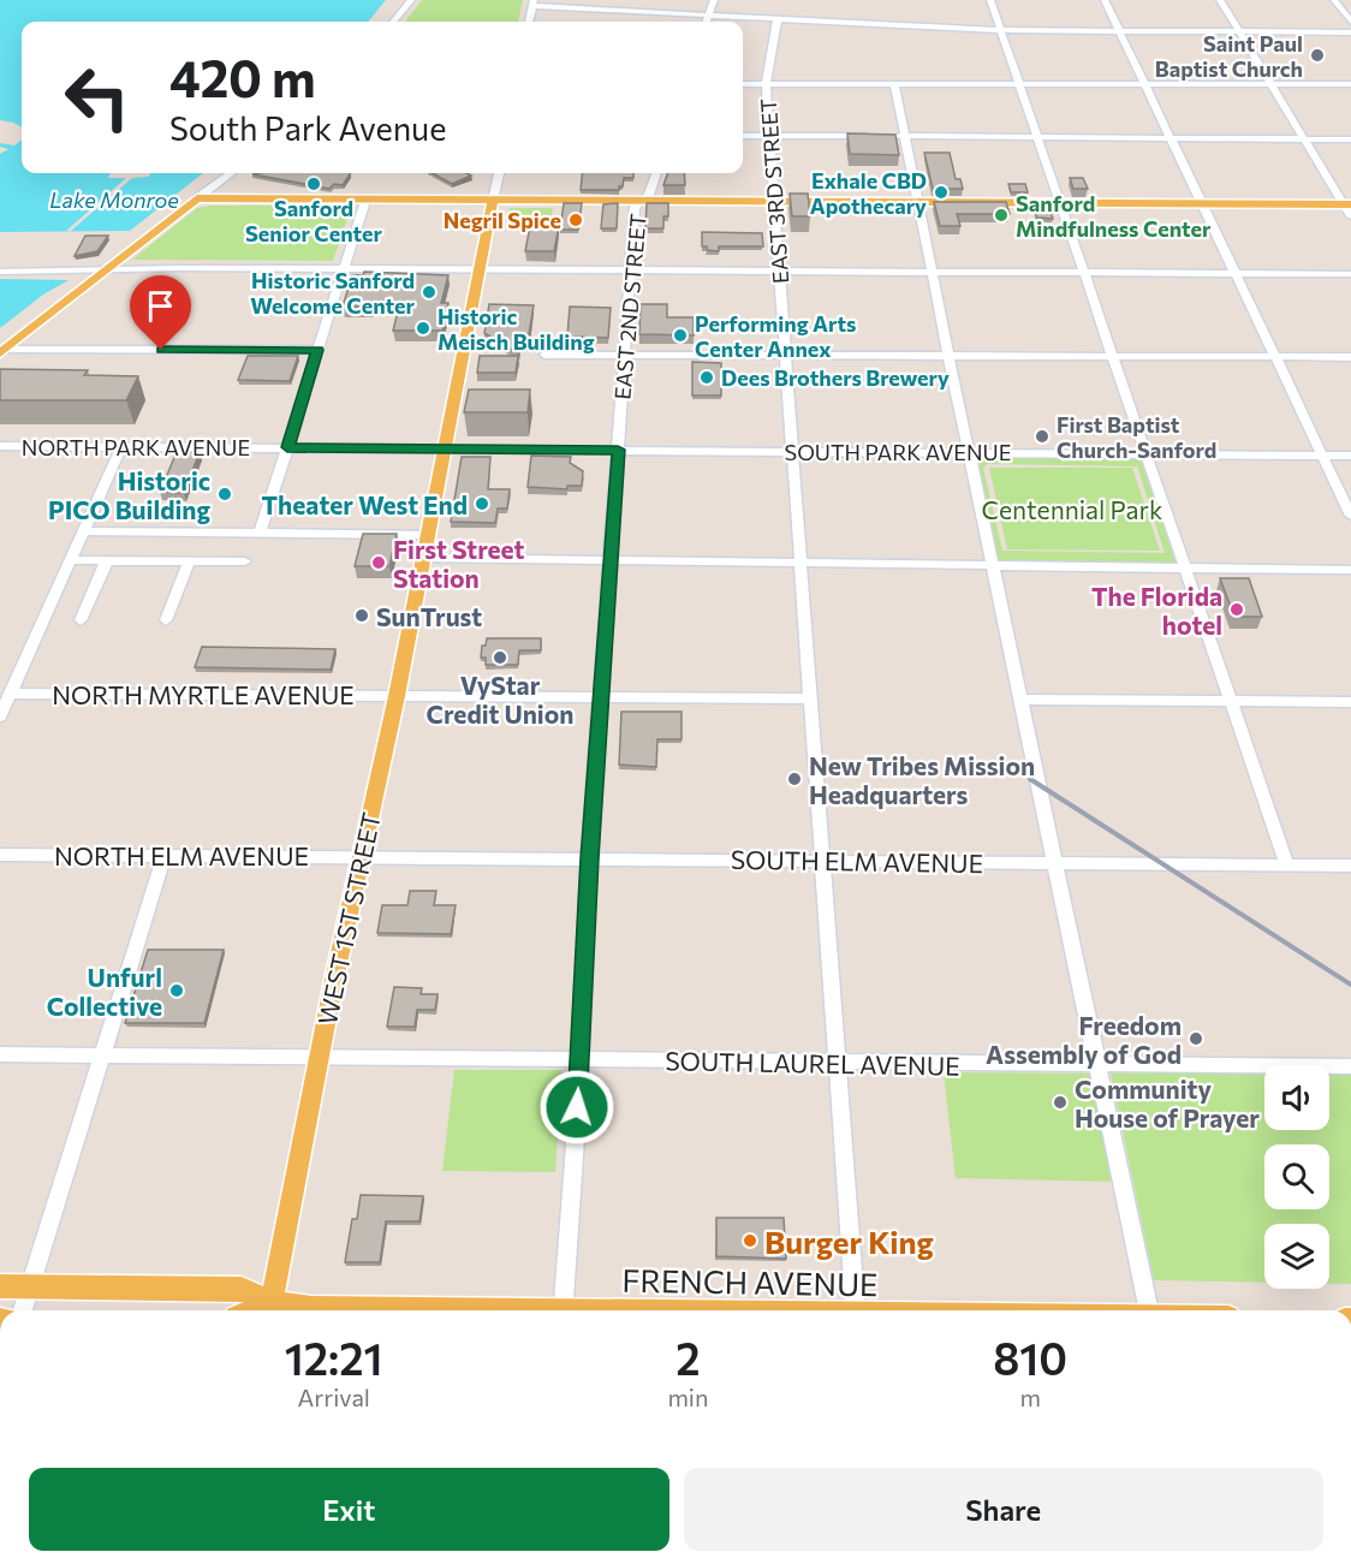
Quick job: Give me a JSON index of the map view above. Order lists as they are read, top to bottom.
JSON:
{
  "streets": {
    "main road": ["WEST 1ST STREET", "FRENCH AVENUE"],
    "street": [
      "EAST 3RD STREET",
      "EAST 2ND STREET",
      "NORTH PARK AVENUE",
      "SOUTH PARK AVENUE",
      "NORTH MYRTLE AVENUE",
      "NORTH ELM AVENUE",
      "SOUTH ELM AVENUE",
      "SOUTH LAUREL AVENUE"
    ]
  },
  "crossings": [
    ["EAST 3RD STREET", "SOUTH PARK AVENUE"],
    ["EAST 3RD STREET", "NORTH MYRTLE AVENUE"],
    ["EAST 3RD STREET", "SOUTH ELM AVENUE"],
    ["EAST 3RD STREET", "SOUTH LAUREL AVENUE"],
    ["EAST 2ND STREET", "SOUTH PARK AVENUE"],
    ["EAST 2ND STREET", "NORTH MYRTLE AVENUE"],
    ["EAST 2ND STREET", "SOUTH ELM AVENUE"],
    ["EAST 2ND STREET", "SOUTH LAUREL AVENUE"],
    ["NORTH PARK AVENUE", "SOUTH PARK AVENUE"],
    ["NORTH PARK AVENUE", "WEST 1ST STREET"],
    ["SOUTH PARK AVENUE", "WEST 1ST STREET"],
    ["NORTH MYRTLE AVENUE", "WEST 1ST STREET"],
    ["NORTH ELM AVENUE", "SOUTH ELM AVENUE"],
    ["NORTH ELM AVENUE", "WEST 1ST STREET"],
    ["SOUTH ELM AVENUE", "WEST 1ST STREET"],
    ["WEST 1ST STREET", "SOUTH LAUREL AVENUE"]
  ],
  "water": ["Lake Monroe"],
  "parks": ["Centennial Park"],
  "places": [
    "Saint Paul Baptist Church",
    "Sanford Senior Center",
    "Exhale CBD Apothecary",
    "Sanford Mindfulness Center",
    "Negril Spice",
    "Historic Sanford Welcome Center",
    "Historic Meisch Building",
    "Performing Arts Center Annex",
    "Dees Brothers Brewery",
    "First Baptist Church-Sanford",
    "Historic PICO Building",
    "Theater West End",
    "First Street Station",
    "The Florida hotel",
    "SunTrust",
    "VyStar Credit Union",
    "New Tribes Mission Headquarters",
    "Unfurl Collective",
    "Freedom Assembly of God",
    "Community House of Prayer",
    "Burger King"
  ],
  "page": {
    "turn": ["420 m", "South Park Avenue"],
    "eta": [
      "12:21",
      "Arrival",
      "2",
      "min",
      "810",
      "m"
    ],
    "buttons": ["Exit", "Share"]
  }
}
